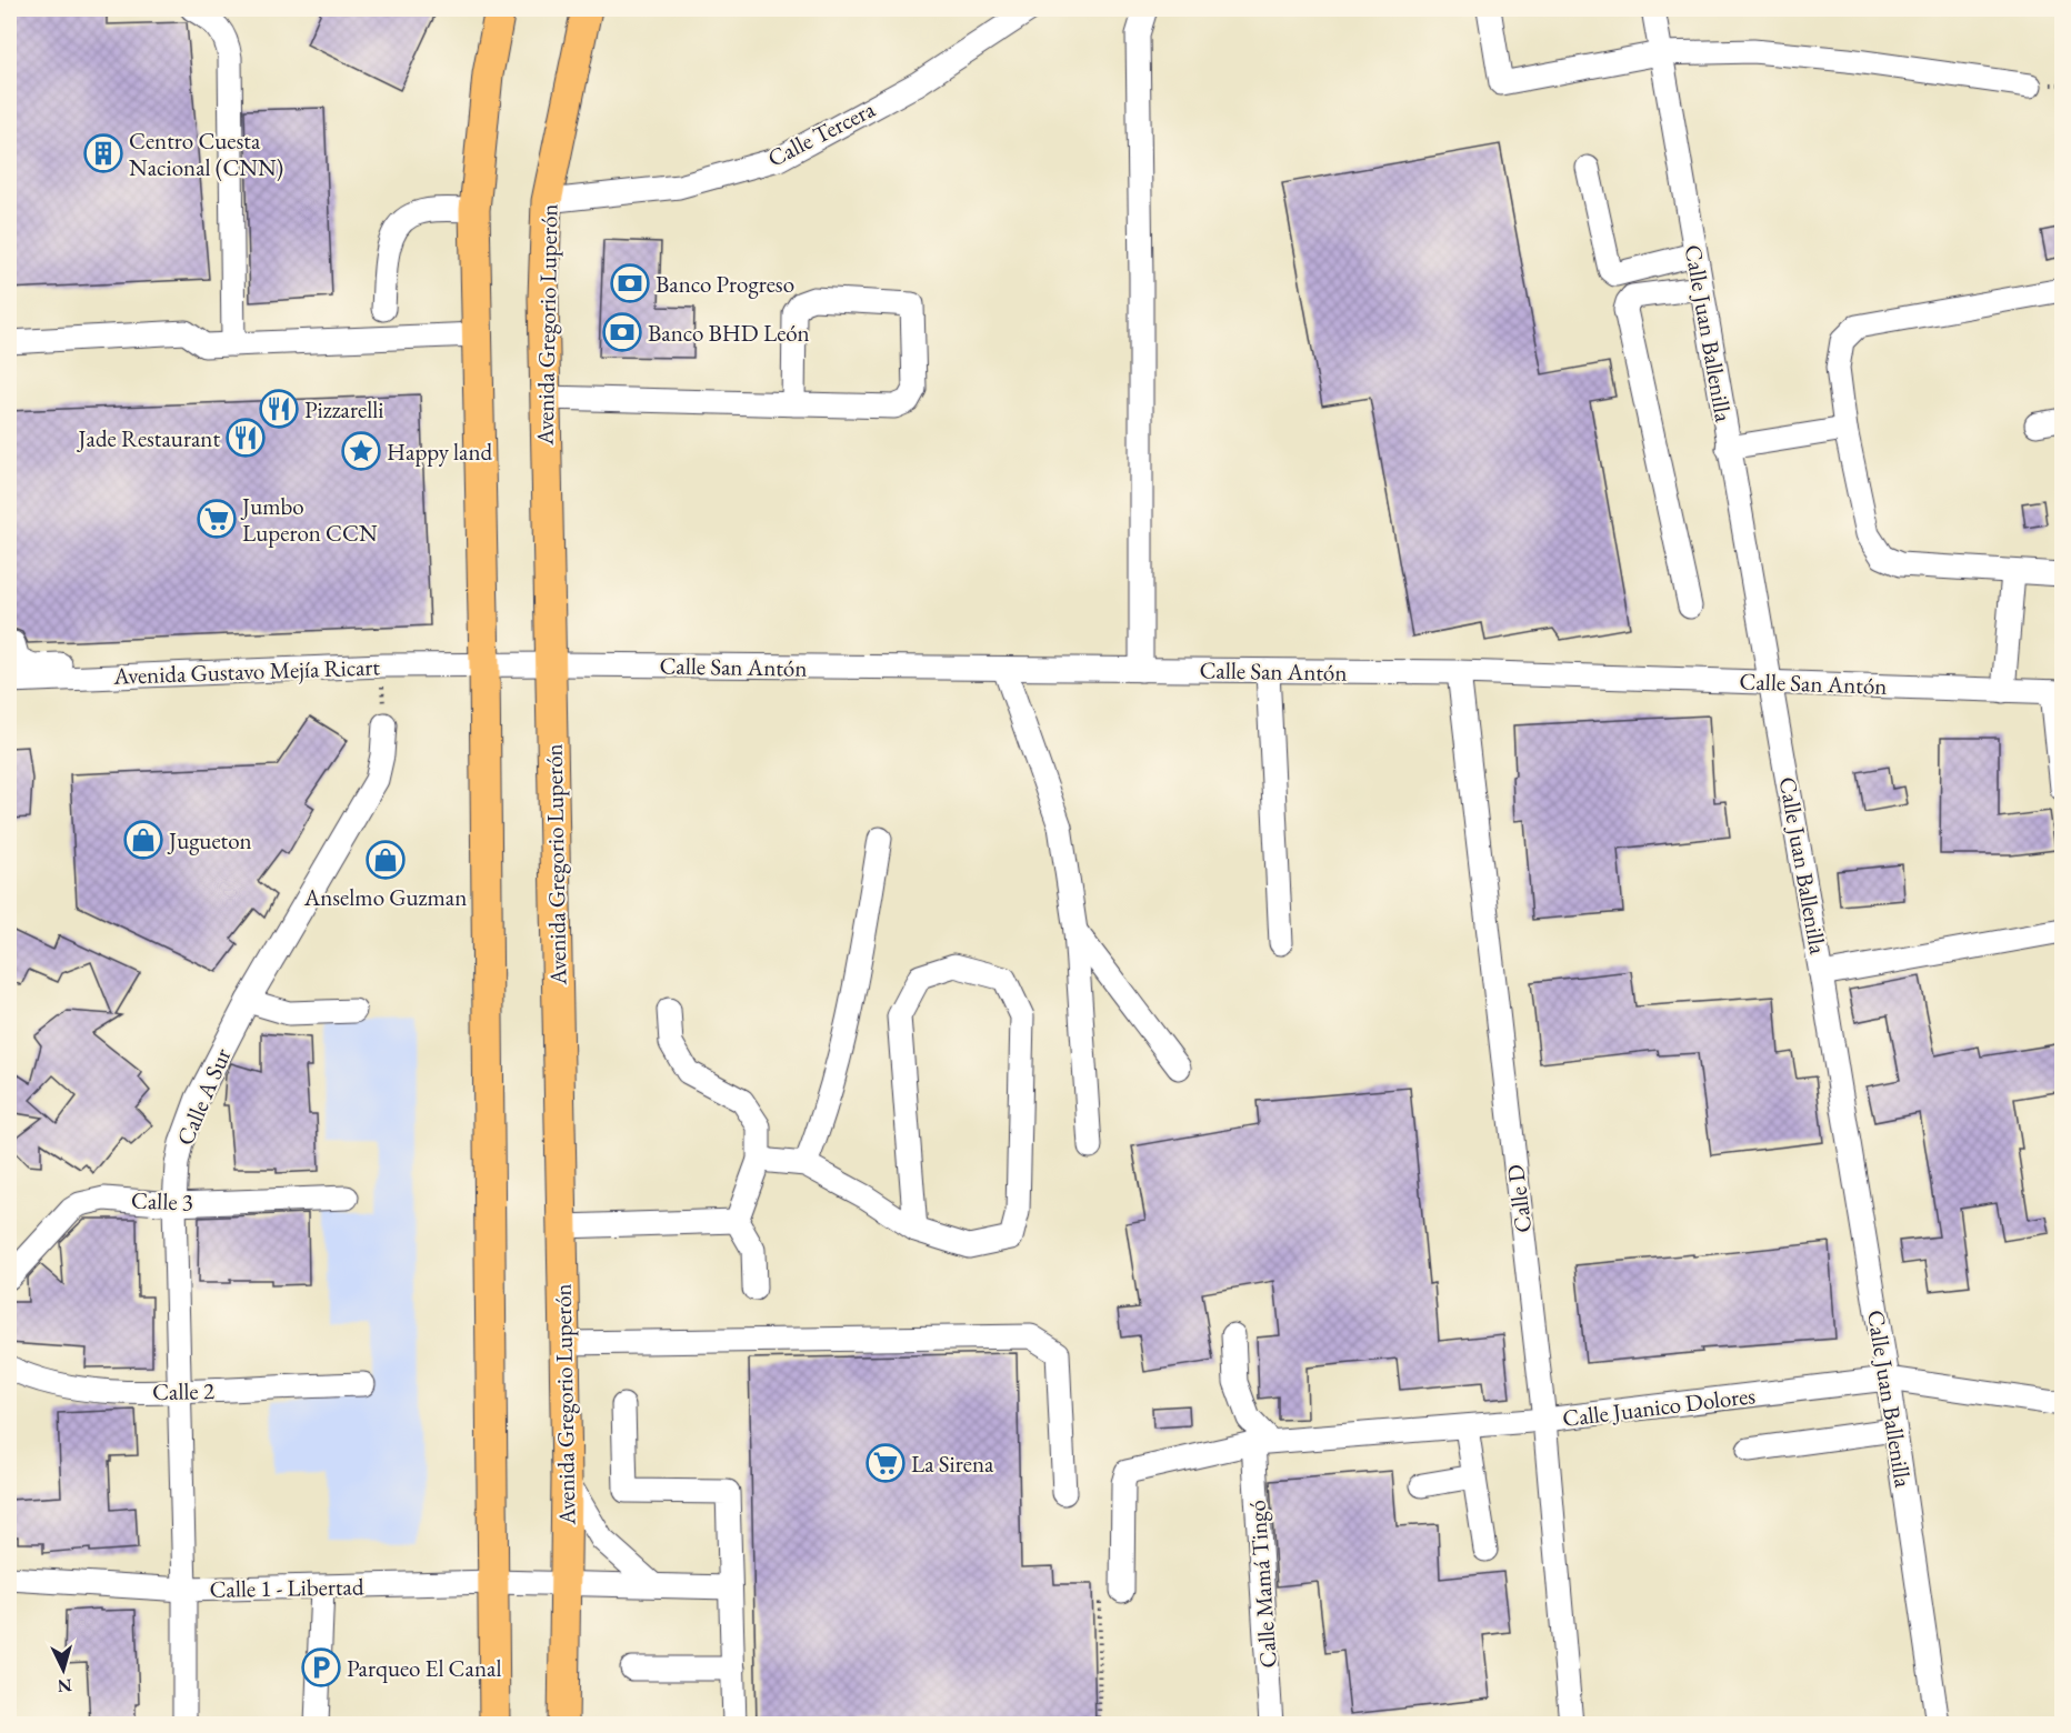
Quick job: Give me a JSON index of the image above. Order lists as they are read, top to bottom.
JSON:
{
  "streets": {
    "main road": ["Avenida Gregorio Luperón"],
    "street": [
      "Calle Tercera",
      "Calle Juan Ballenilla",
      "Calle San Antón",
      "Avenida Gustavo Mejía Ricart",
      "Calle A Sur",
      "Calle D",
      "Calle 3",
      "Calle 2",
      "Calle Juanico Dolores",
      "Calle Mamá Tingó",
      "Calle 1 - Libertad"
    ]
  },
  "crossings": [
    ["Calle Tercera", "Avenida Gregorio Luperón"],
    ["Avenida Gregorio Luperón", "Calle San Antón"],
    ["Avenida Gregorio Luperón", "Calle 1 - Libertad"],
    ["Calle Juan Ballenilla", "Calle San Antón"],
    ["Calle Juan Ballenilla", "Calle Juanico Dolores"],
    ["Calle San Antón", "Avenida Gustavo Mejía Ricart"],
    ["Calle San Antón", "Calle D"],
    ["Calle A Sur", "Calle 3"],
    ["Calle A Sur", "Calle 2"],
    ["Calle A Sur", "Calle 1 - Libertad"],
    ["Calle D", "Calle Juanico Dolores"],
    ["Calle Juanico Dolores", "Calle Mamá Tingó"]
  ],
  "places": {
    "building": ["Centro Cuesta Nacional (CNN)"],
    "bank": ["Banco Progreso", "Banco BHD León"],
    "restaurant": ["Pizzarelli", "Jade Restaurant"],
    "place": ["Happy land"],
    "supermarket": ["Jumbo Luperon CCN", "La Sirena"],
    "shop": ["Jugueton", "Anselmo Guzman"],
    "parking": ["Parqueo El Canal"]
  },
  "north": "bottom"
}
